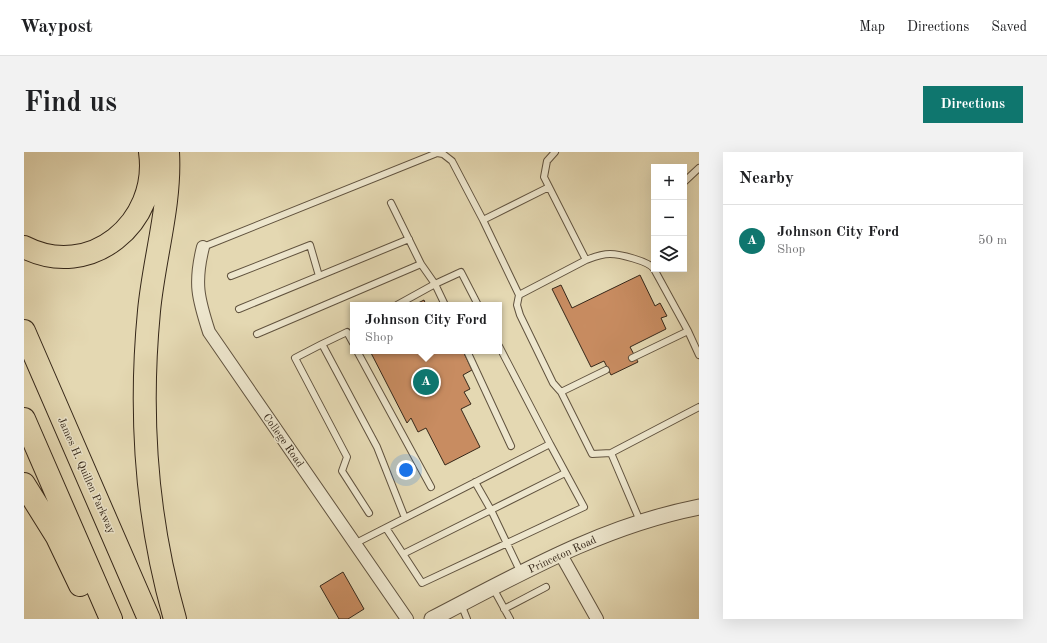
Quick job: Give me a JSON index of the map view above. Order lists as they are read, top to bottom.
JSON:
{
  "streets": {
    "highway": ["James H. Quillen Parkway"],
    "street": ["College Road", "Princeton Road"]
  },
  "page": {
    "header": "Waypost",
    "nav": ["Map", "Directions", "Saved"],
    "buttons": "Directions",
    "title": "Find us",
    "heading": "Nearby",
    "map_buttons": ["+", "−"],
    "list": [
      {
        "mark": "A",
        "name": "Johnson City Ford",
        "note": "Shop",
        "value": "50 m"
      }
    ],
    "popup": ["Johnson City Ford", "Shop"],
    "pins": "A"
  }
}
